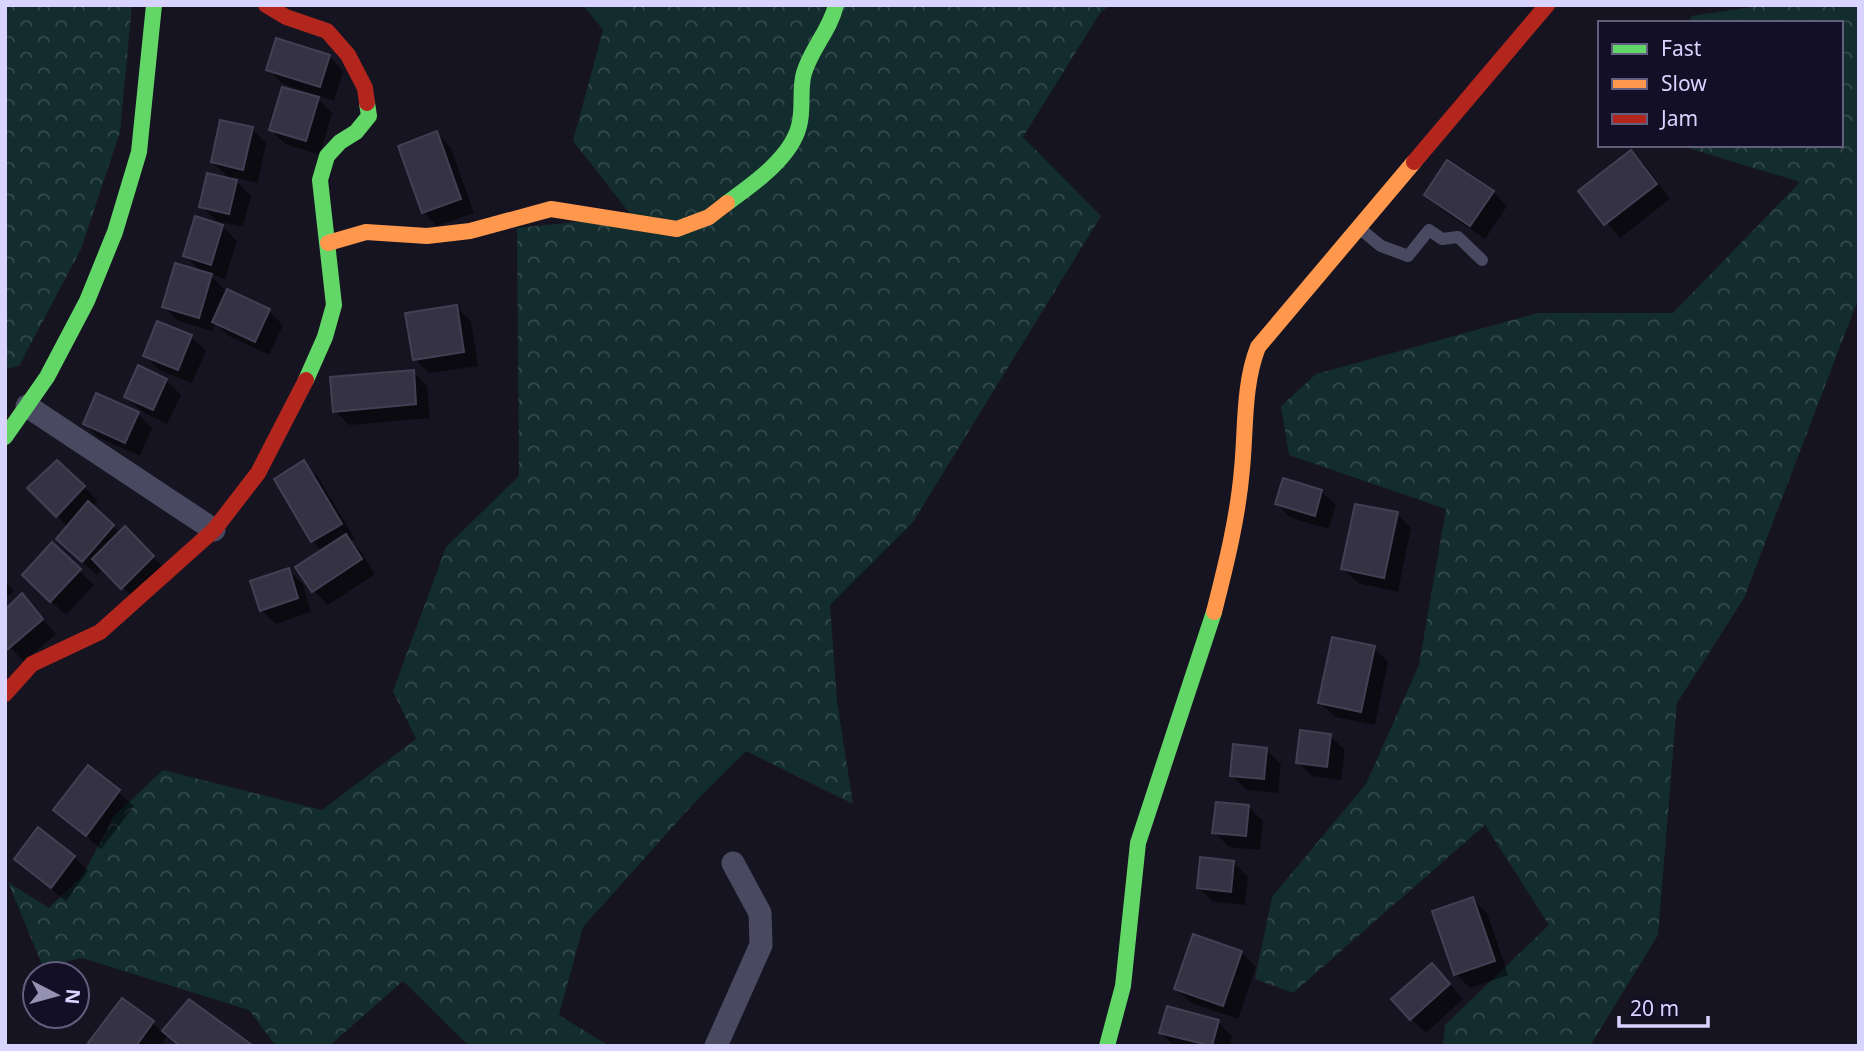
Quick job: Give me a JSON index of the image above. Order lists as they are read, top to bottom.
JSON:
{
  "legend": ["Fast", "Slow", "Jam"],
  "scale_bar": "20 m",
  "north": "right"
}
